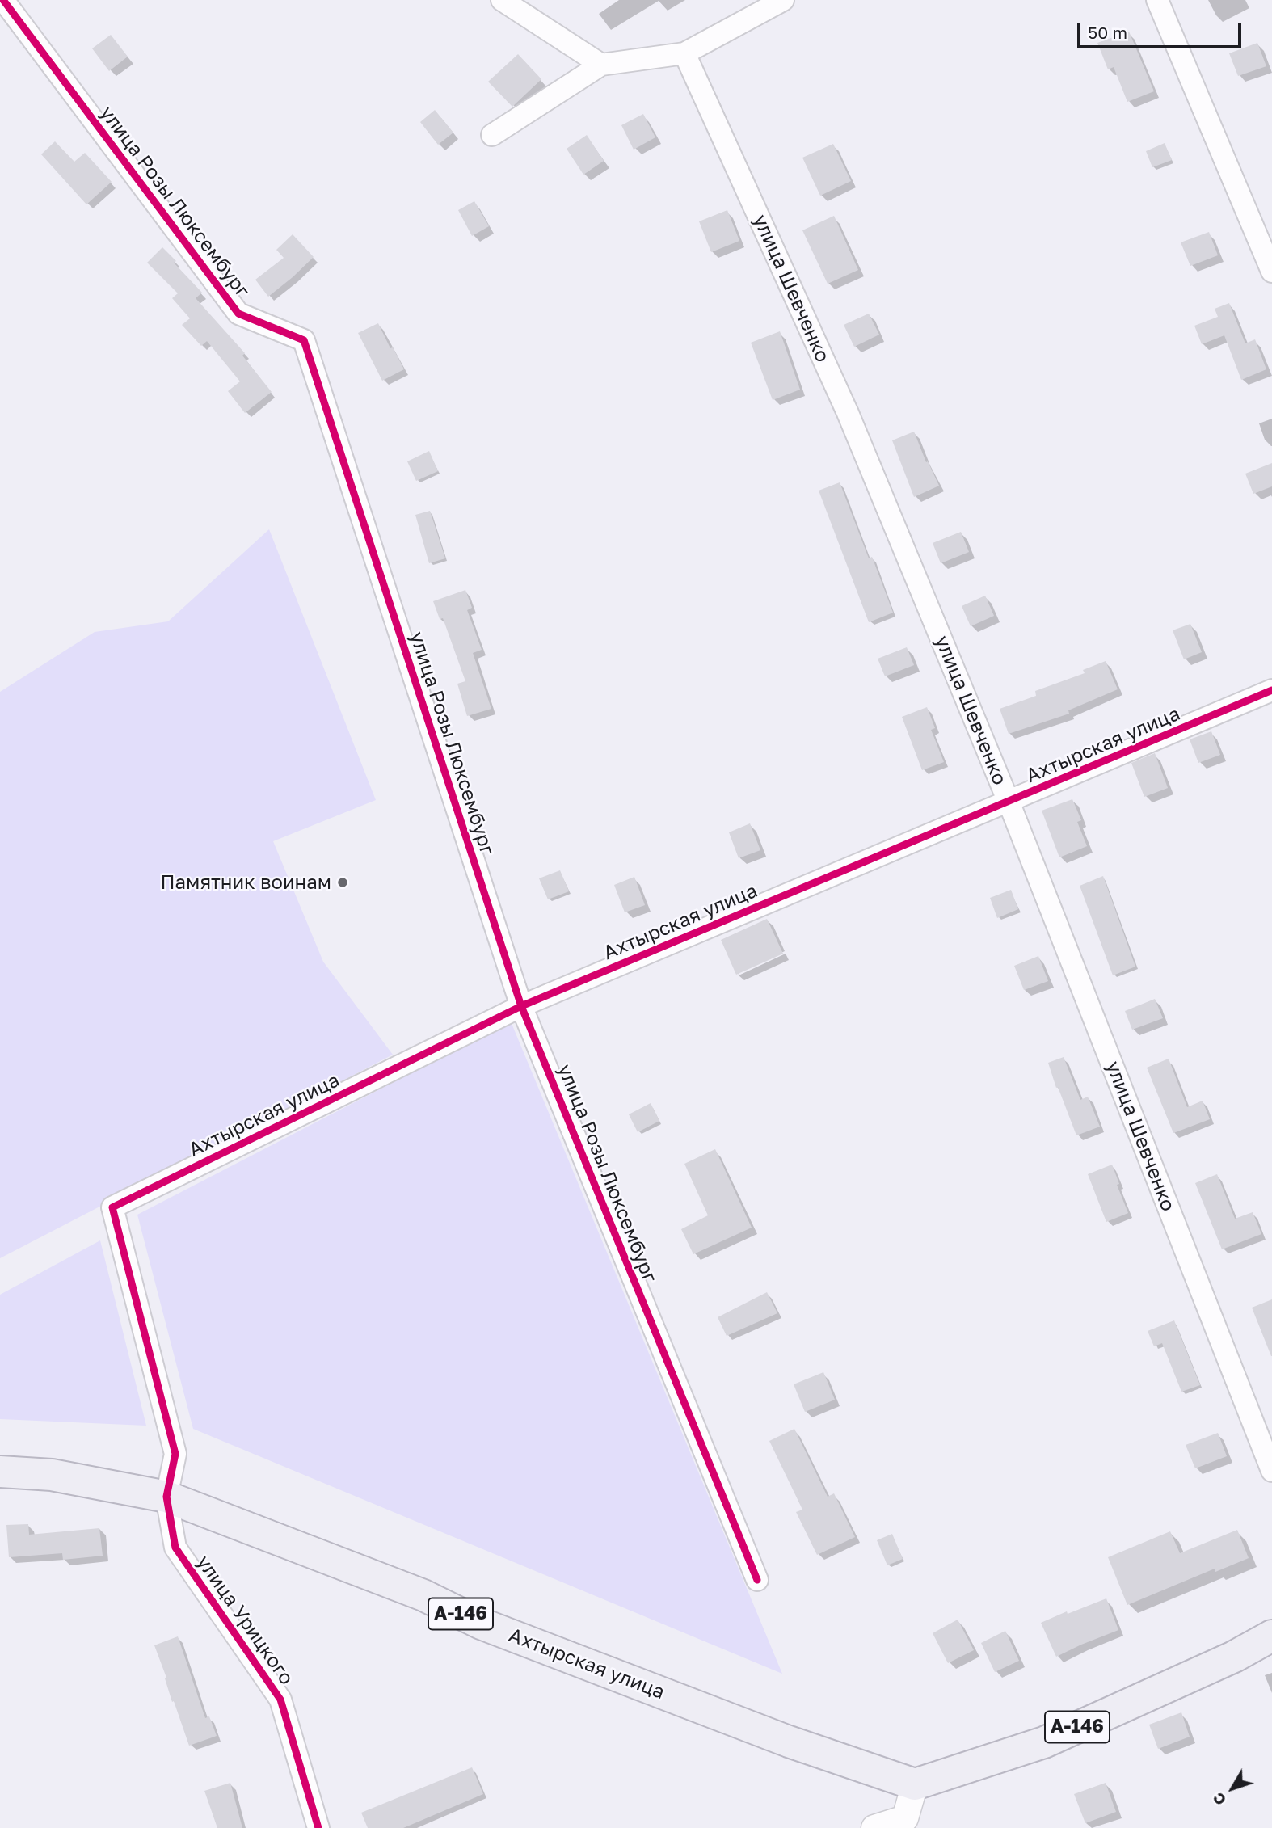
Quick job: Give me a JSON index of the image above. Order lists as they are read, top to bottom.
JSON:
{
  "streets": {
    "highway": ["Ахтырская улица", "А-146"],
    "street": ["улица Розы Люксембург", "улица Шевченко", "улица Урицкого"]
  },
  "crossings": [
    ["улица Розы Люксембург", "Ахтырская улица"],
    ["улица Шевченко", "Ахтырская улица"],
    ["Ахтырская улица", "А-146"],
    ["Ахтырская улица", "улица Урицкого"]
  ],
  "places": ["Памятник воинам"],
  "scale_bar": "50 m",
  "north": "bottom left"
}
